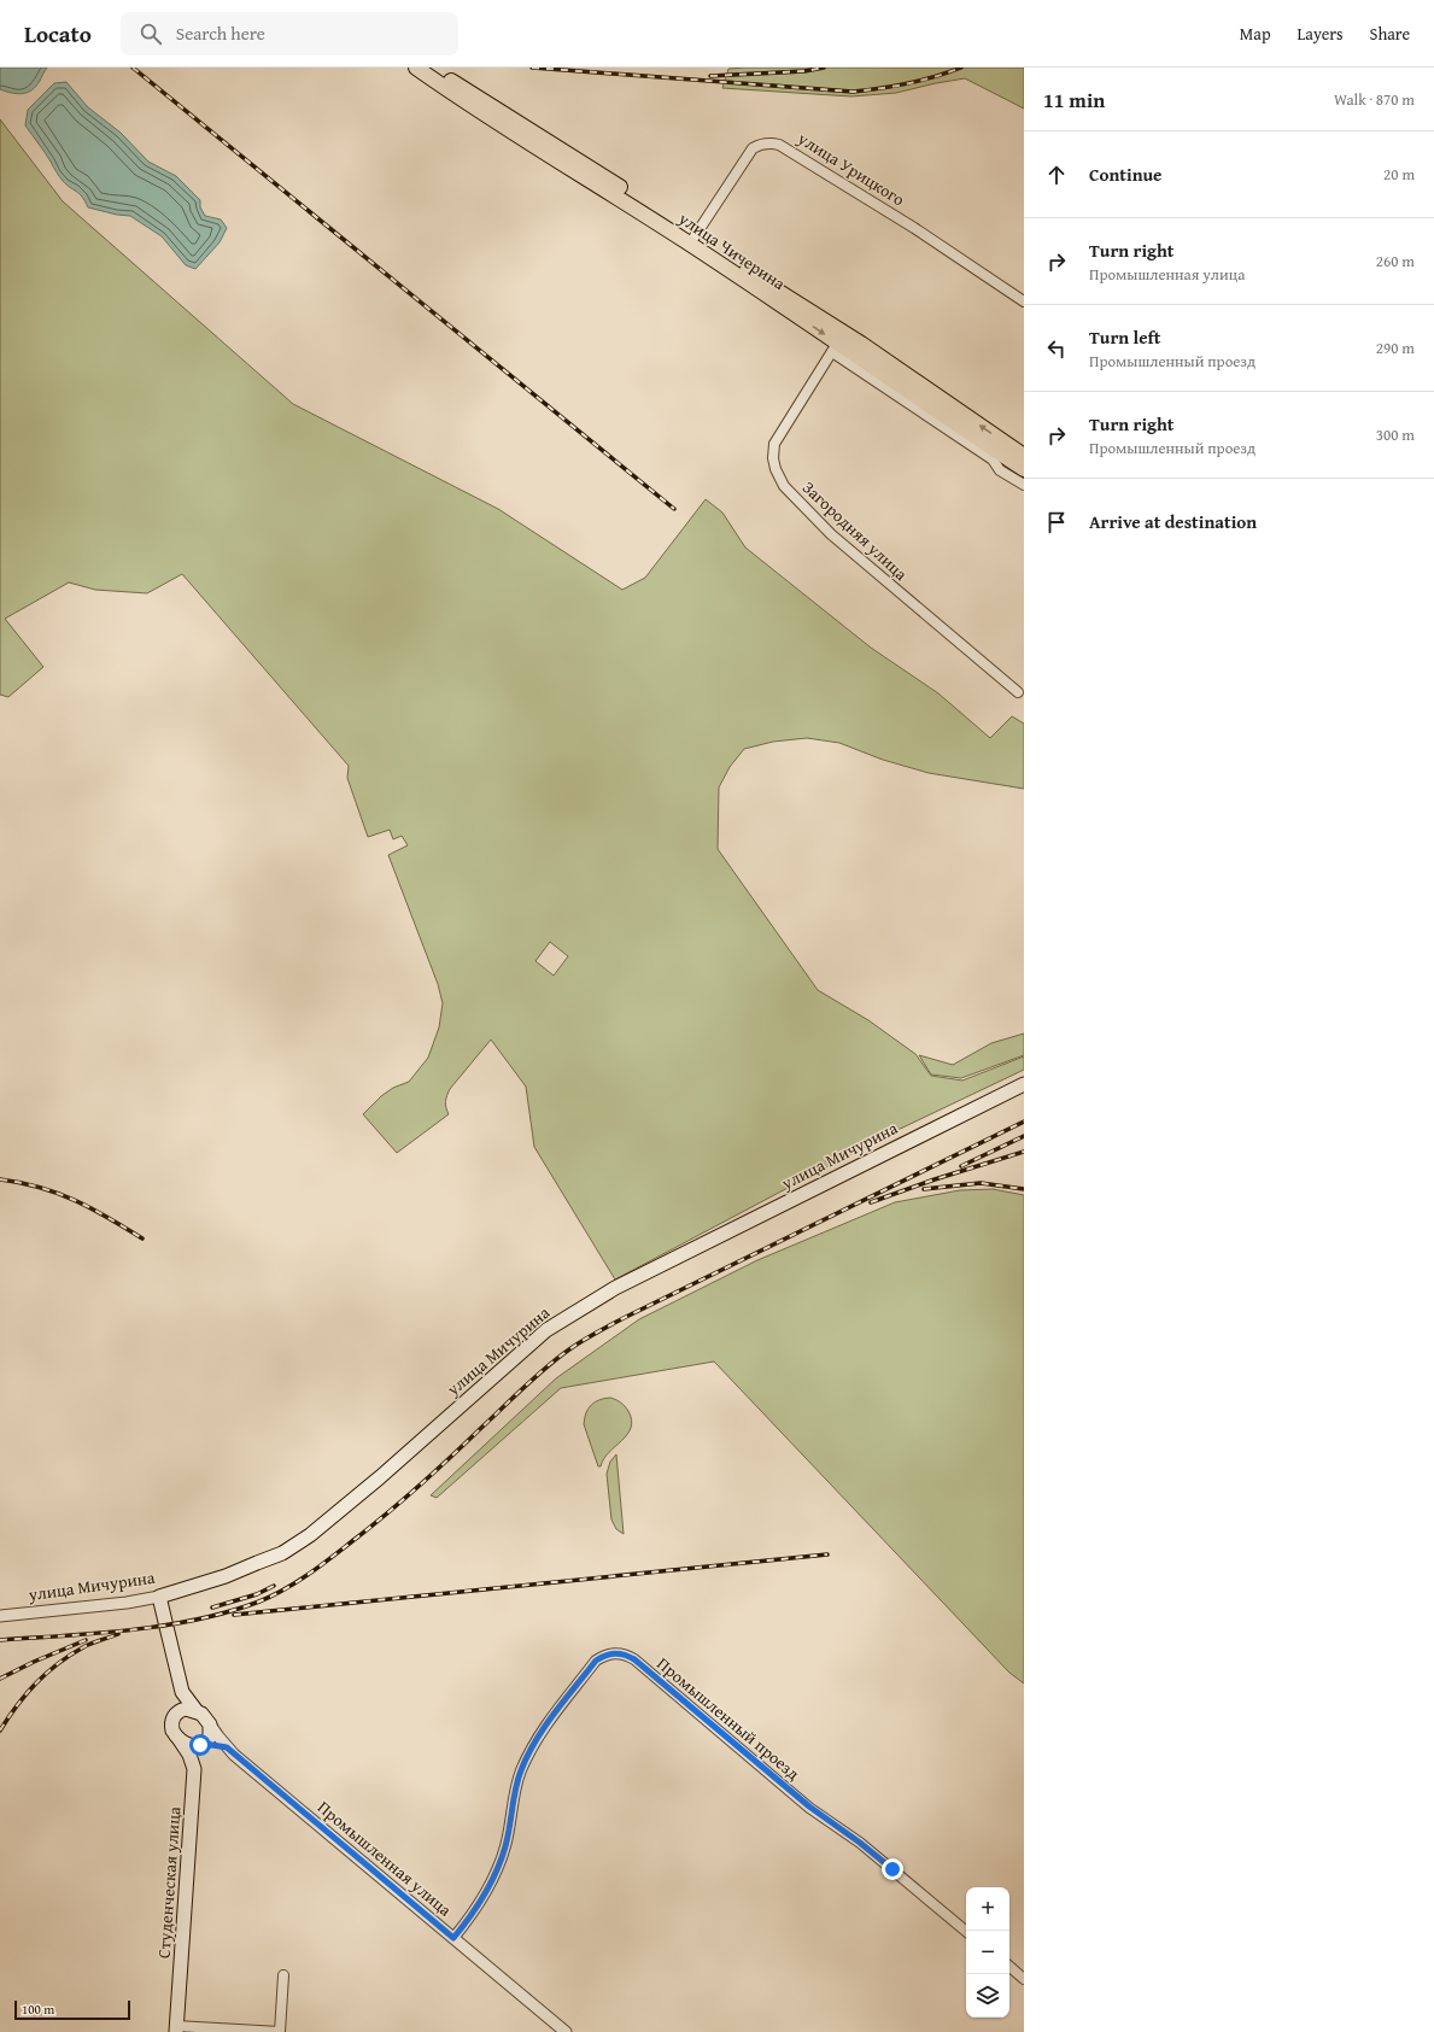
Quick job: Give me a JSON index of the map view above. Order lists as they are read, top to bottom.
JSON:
{
  "streets": {
    "main road": ["улица Чичерина", "улица Мичурина", "Студенческая улица"],
    "street": [
      "улица Урицкого",
      "Загородняя улица",
      "Промышленный проезд",
      "Промышленная улица"
    ]
  },
  "crossings": [
    ["улица Урицкого", "улица Чичерина"],
    ["улица Чичерина", "Загородняя улица"],
    ["Промышленный проезд", "Промышленная улица"],
    ["Промышленная улица", "Студенческая улица"]
  ],
  "scale_bar": "100 m",
  "page": {
    "header": "Locato",
    "search": "Search here",
    "nav": ["Map", "Layers", "Share"],
    "heading": ["11 min", "Walk · 870 m"],
    "list": [
      ["Continue", "20 m"],
      ["Turn right", "Промышленная улица", "260 m"],
      ["Turn left", "Промышленный проезд", "290 m"],
      ["Turn right", "Промышленный проезд", "300 m"],
      "Arrive at destination"
    ],
    "map_buttons": ["+", "−"],
    "scale": "100 m"
  }
}
